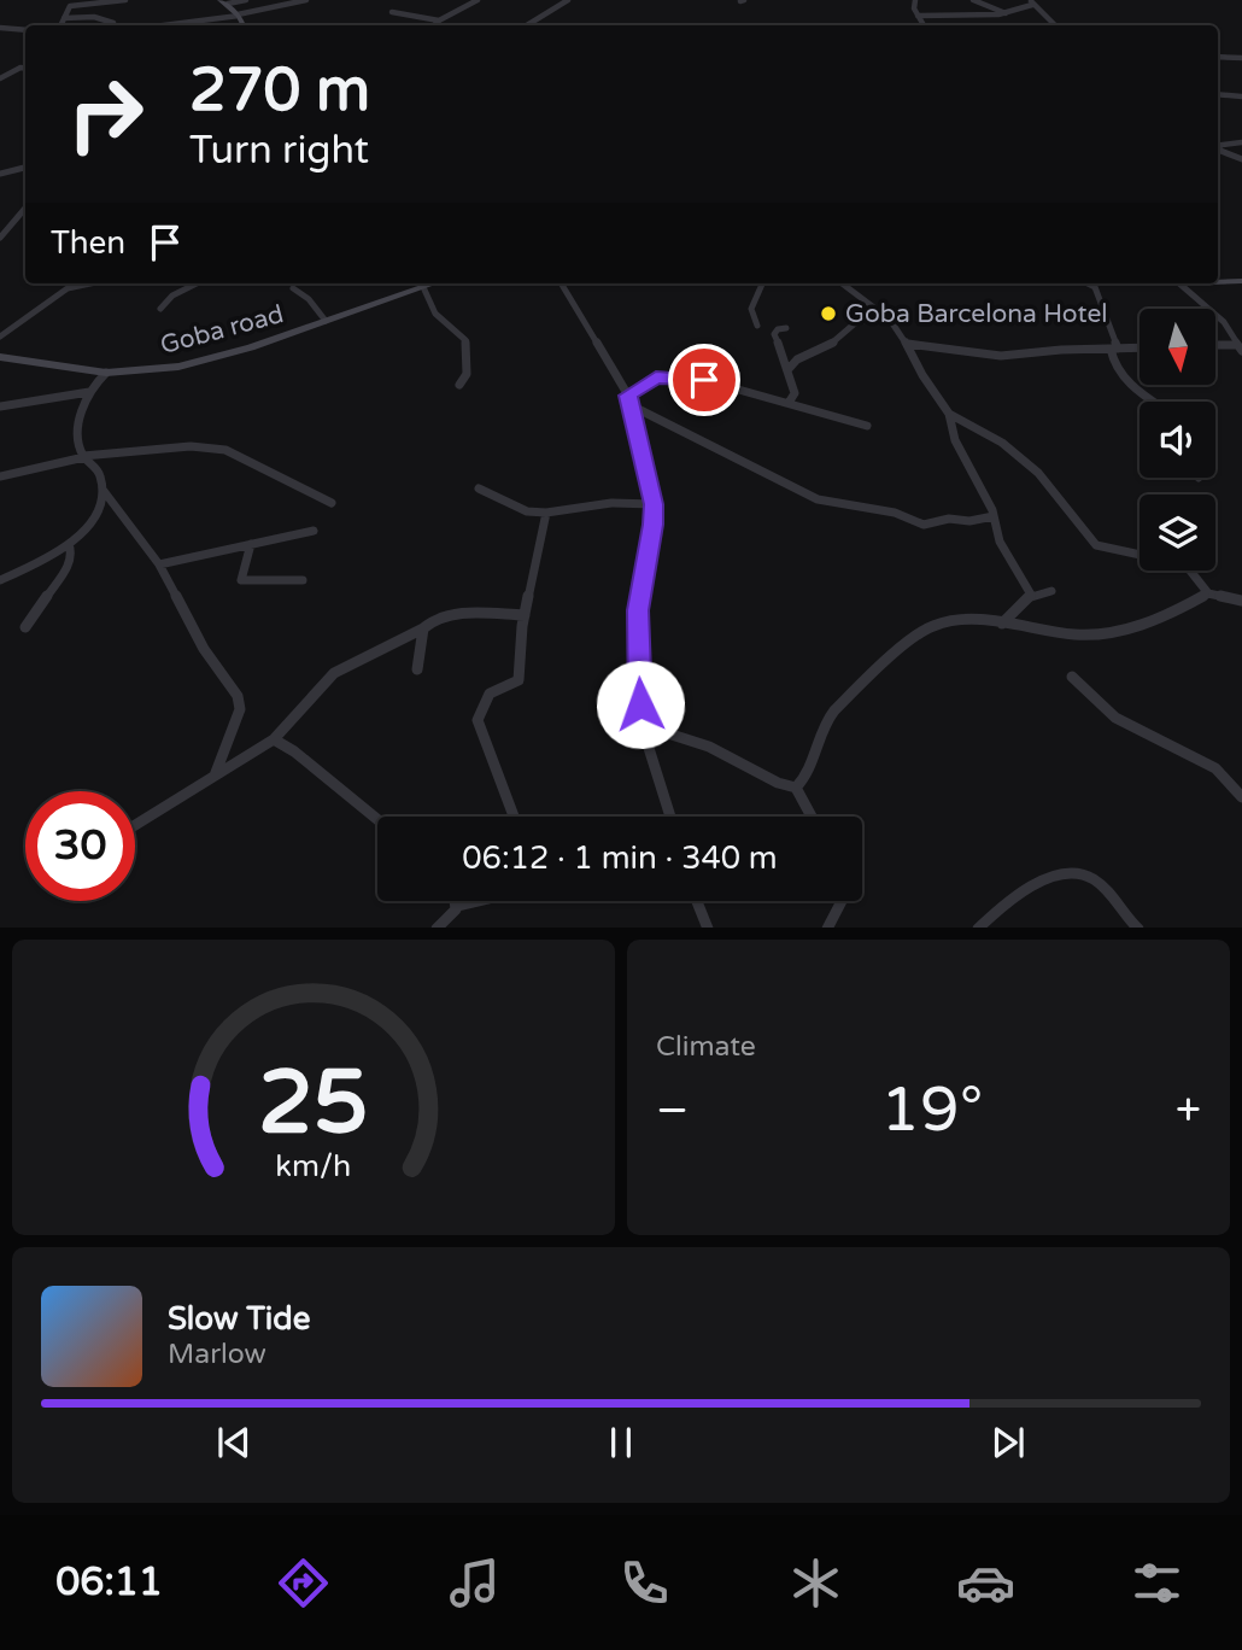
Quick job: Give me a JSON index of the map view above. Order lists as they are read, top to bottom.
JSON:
{
  "streets": {
    "street": ["Goba road"]
  },
  "places": ["Goba Barcelona Hotel"],
  "north": "bottom",
  "page": {
    "turn": ["270 m", "Turn right"],
    "then": "Then",
    "limit": "30",
    "trip": "06:12 · 1 min · 340 m",
    "tile": "Climate",
    "heat": ["−", "19°", "+"],
    "song": ["Slow Tide", "Marlow"],
    "tabs": "06:11",
    "gauge": ["25", "km/h"]
  }
}
